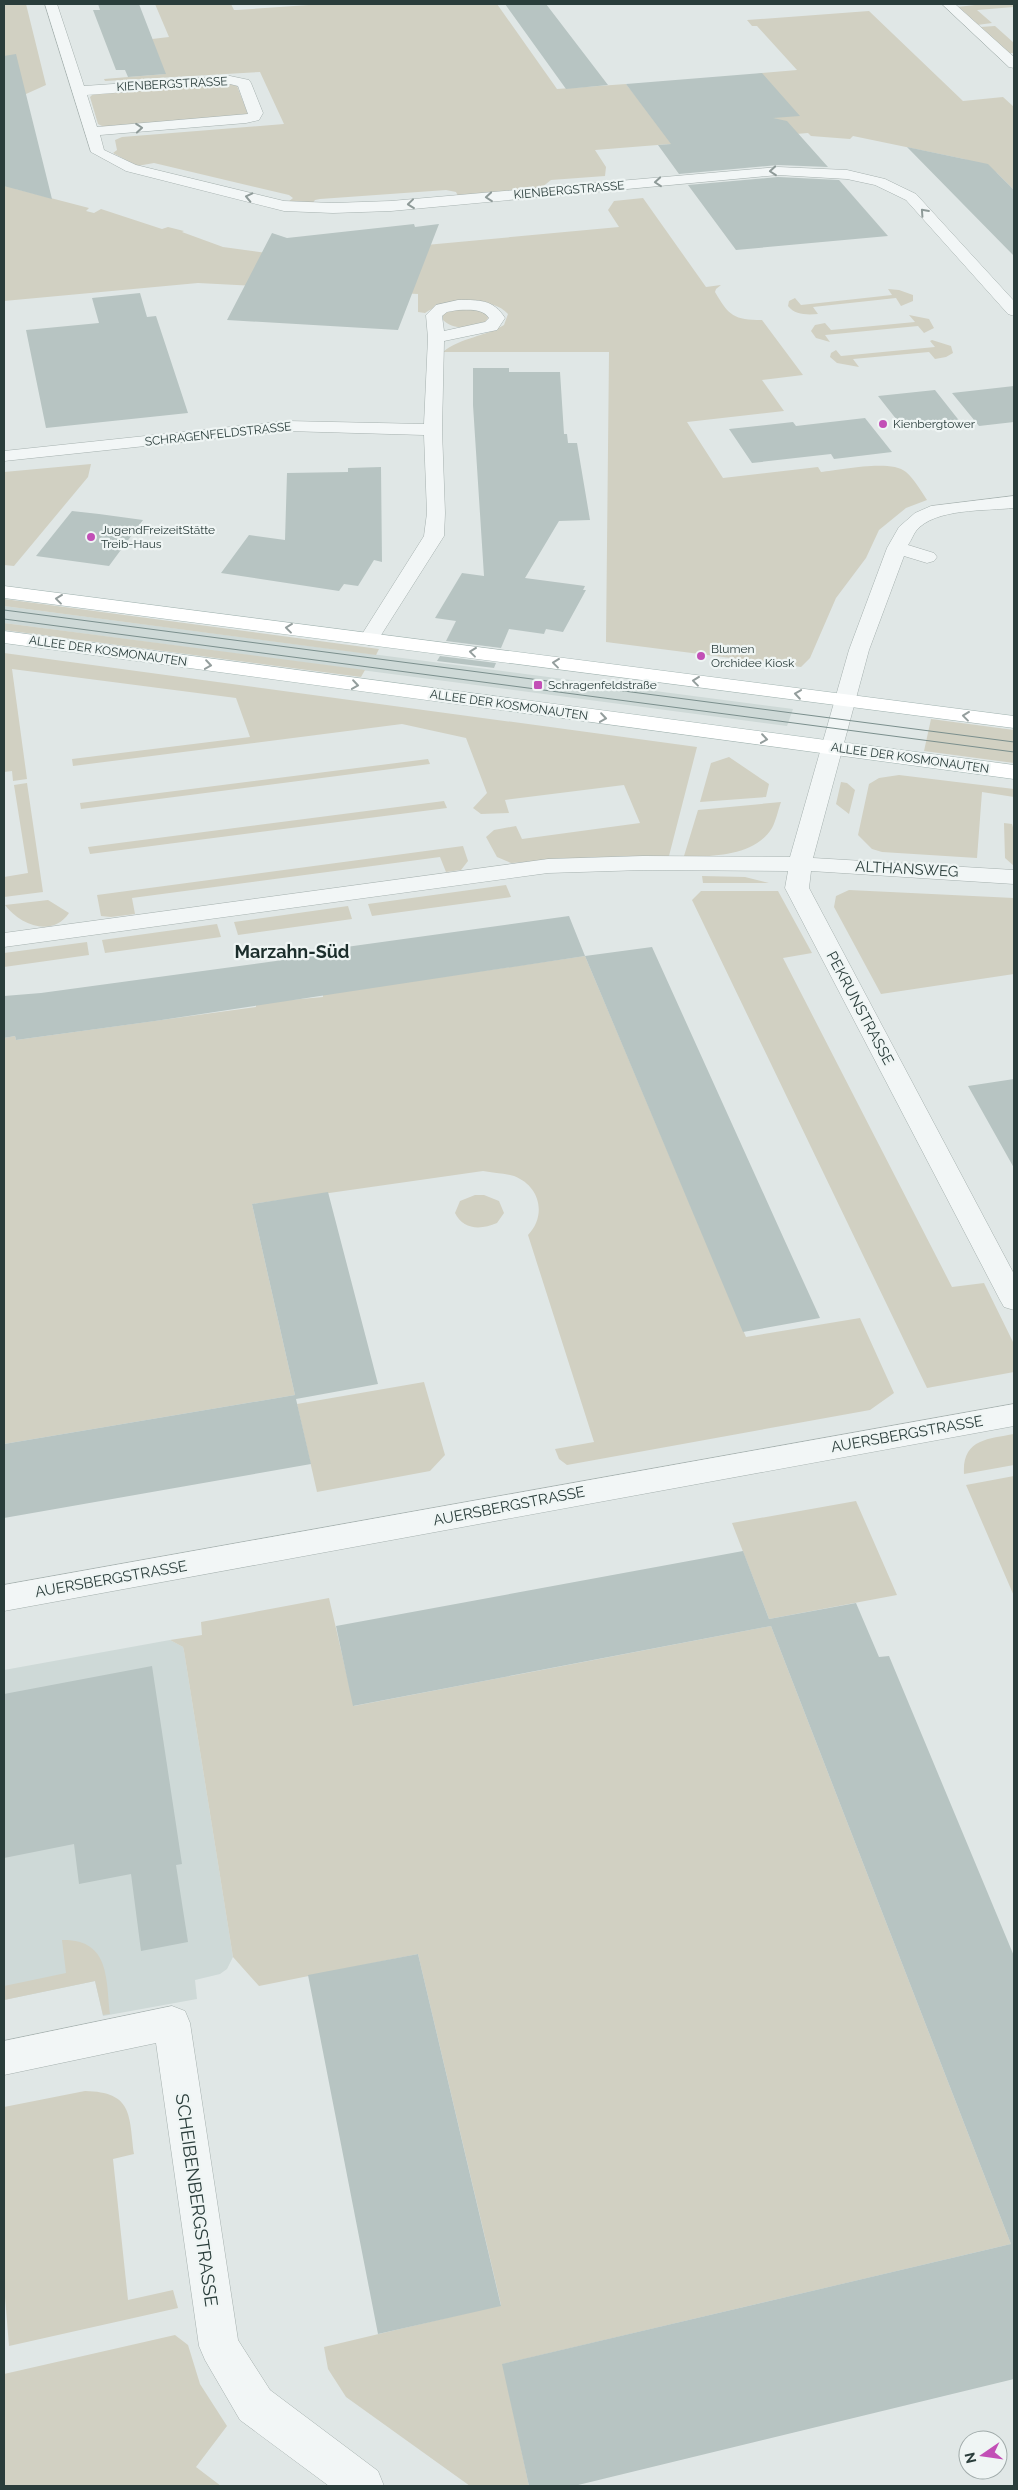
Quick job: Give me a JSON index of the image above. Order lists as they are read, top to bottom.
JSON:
{
  "streets": {
    "main road": ["ALLEE DER KOSMONAUTEN"],
    "street": [
      "KIENBERGSTRASSE",
      "SCHRAGENFELDSTRASSE",
      "ALTHANSWEG",
      "PEKRUNSTRASSE",
      "AUERSBERGSTRASSE",
      "SCHEIBENBERGSTRASSE"
    ]
  },
  "crossings": [
    ["ALLEE DER KOSMONAUTEN", "PEKRUNSTRASSE"],
    ["ALTHANSWEG", "PEKRUNSTRASSE"]
  ],
  "districts": ["Marzahn-Süd"],
  "places": {
    "other": ["Kienbergtower", "JugendFreizeitStätte Treib-Haus", "Blumen Orchidee Kiosk"],
    "transit": ["Schragenfeldstraße"]
  },
  "north": "left"
}
